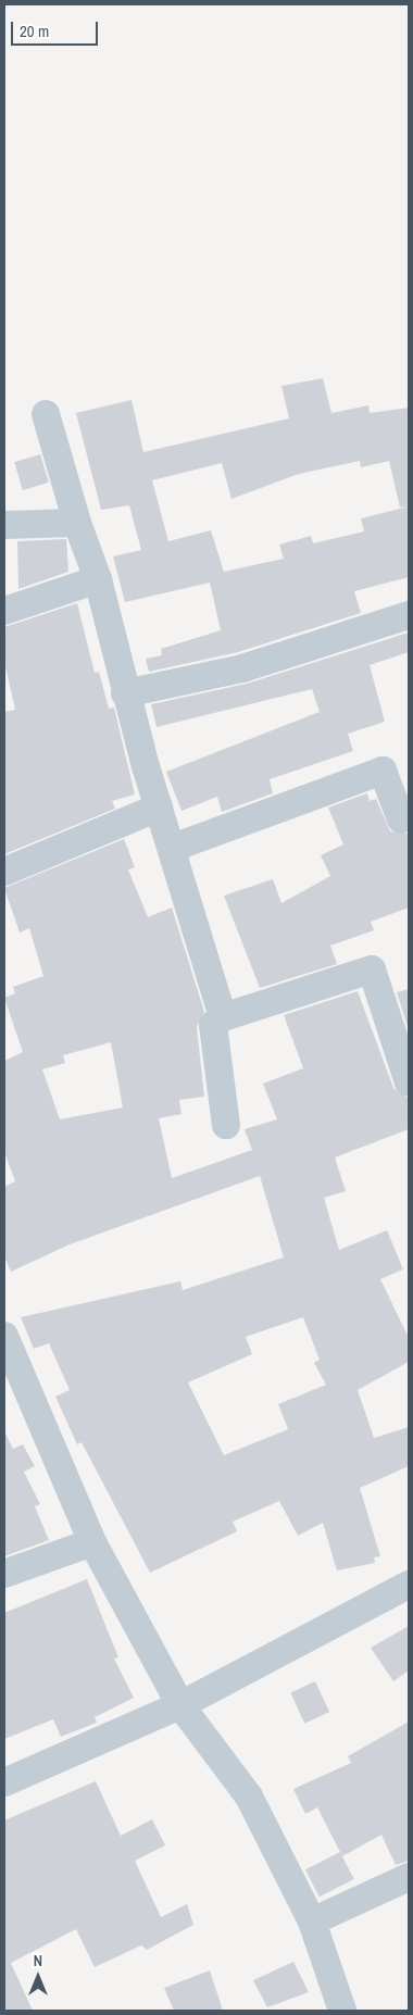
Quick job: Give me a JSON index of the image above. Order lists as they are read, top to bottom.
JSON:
{
  "scale_bar": "20 m",
  "north": "top"
}
